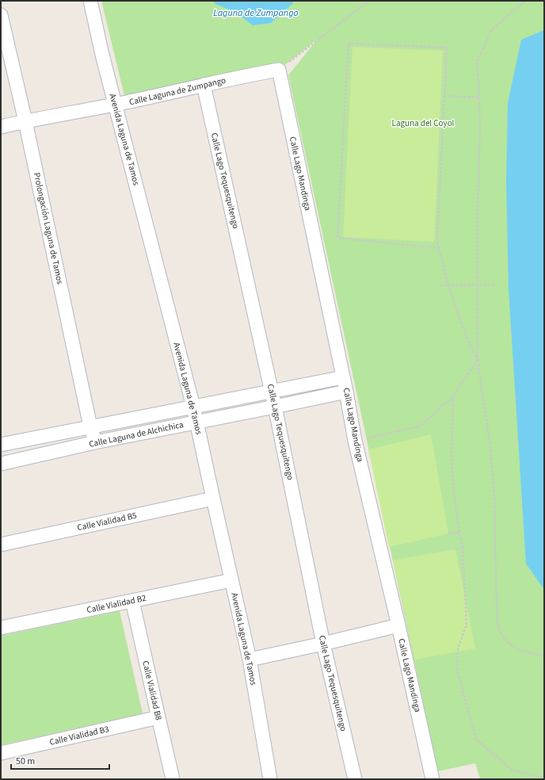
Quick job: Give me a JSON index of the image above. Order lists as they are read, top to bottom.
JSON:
{
  "streets": {
    "street": [
      "Calle Laguna de Zumpango",
      "Avenida Laguna de Tamos",
      "Calle Lago Mandinga",
      "Calle Lago Tequesquitengo",
      "Prolongación Laguna de Tamos",
      "Calle Laguna de Alchichica",
      "Calle Vialidad B5",
      "Calle Vialidad B2",
      "Calle Vialidad B8",
      "Calle Vialidad B3"
    ]
  },
  "crossings": [
    ["Calle Laguna de Zumpango", "Avenida Laguna de Tamos"],
    ["Calle Laguna de Zumpango", "Calle Lago Mandinga"],
    ["Calle Laguna de Zumpango", "Calle Lago Tequesquitengo"],
    ["Calle Laguna de Zumpango", "Prolongación Laguna de Tamos"],
    ["Avenida Laguna de Tamos", "Calle Laguna de Alchichica"],
    ["Avenida Laguna de Tamos", "Calle Vialidad B5"],
    ["Avenida Laguna de Tamos", "Calle Vialidad B2"],
    ["Calle Lago Mandinga", "Calle Laguna de Alchichica"],
    ["Calle Lago Tequesquitengo", "Calle Laguna de Alchichica"],
    ["Prolongación Laguna de Tamos", "Calle Laguna de Alchichica"],
    ["Calle Vialidad B2", "Calle Vialidad B8"],
    ["Calle Vialidad B8", "Calle Vialidad B3"]
  ],
  "water": ["Laguna de Zumpango"],
  "parks": ["Laguna del Coyol"],
  "scale_bar": "50 m"
}
